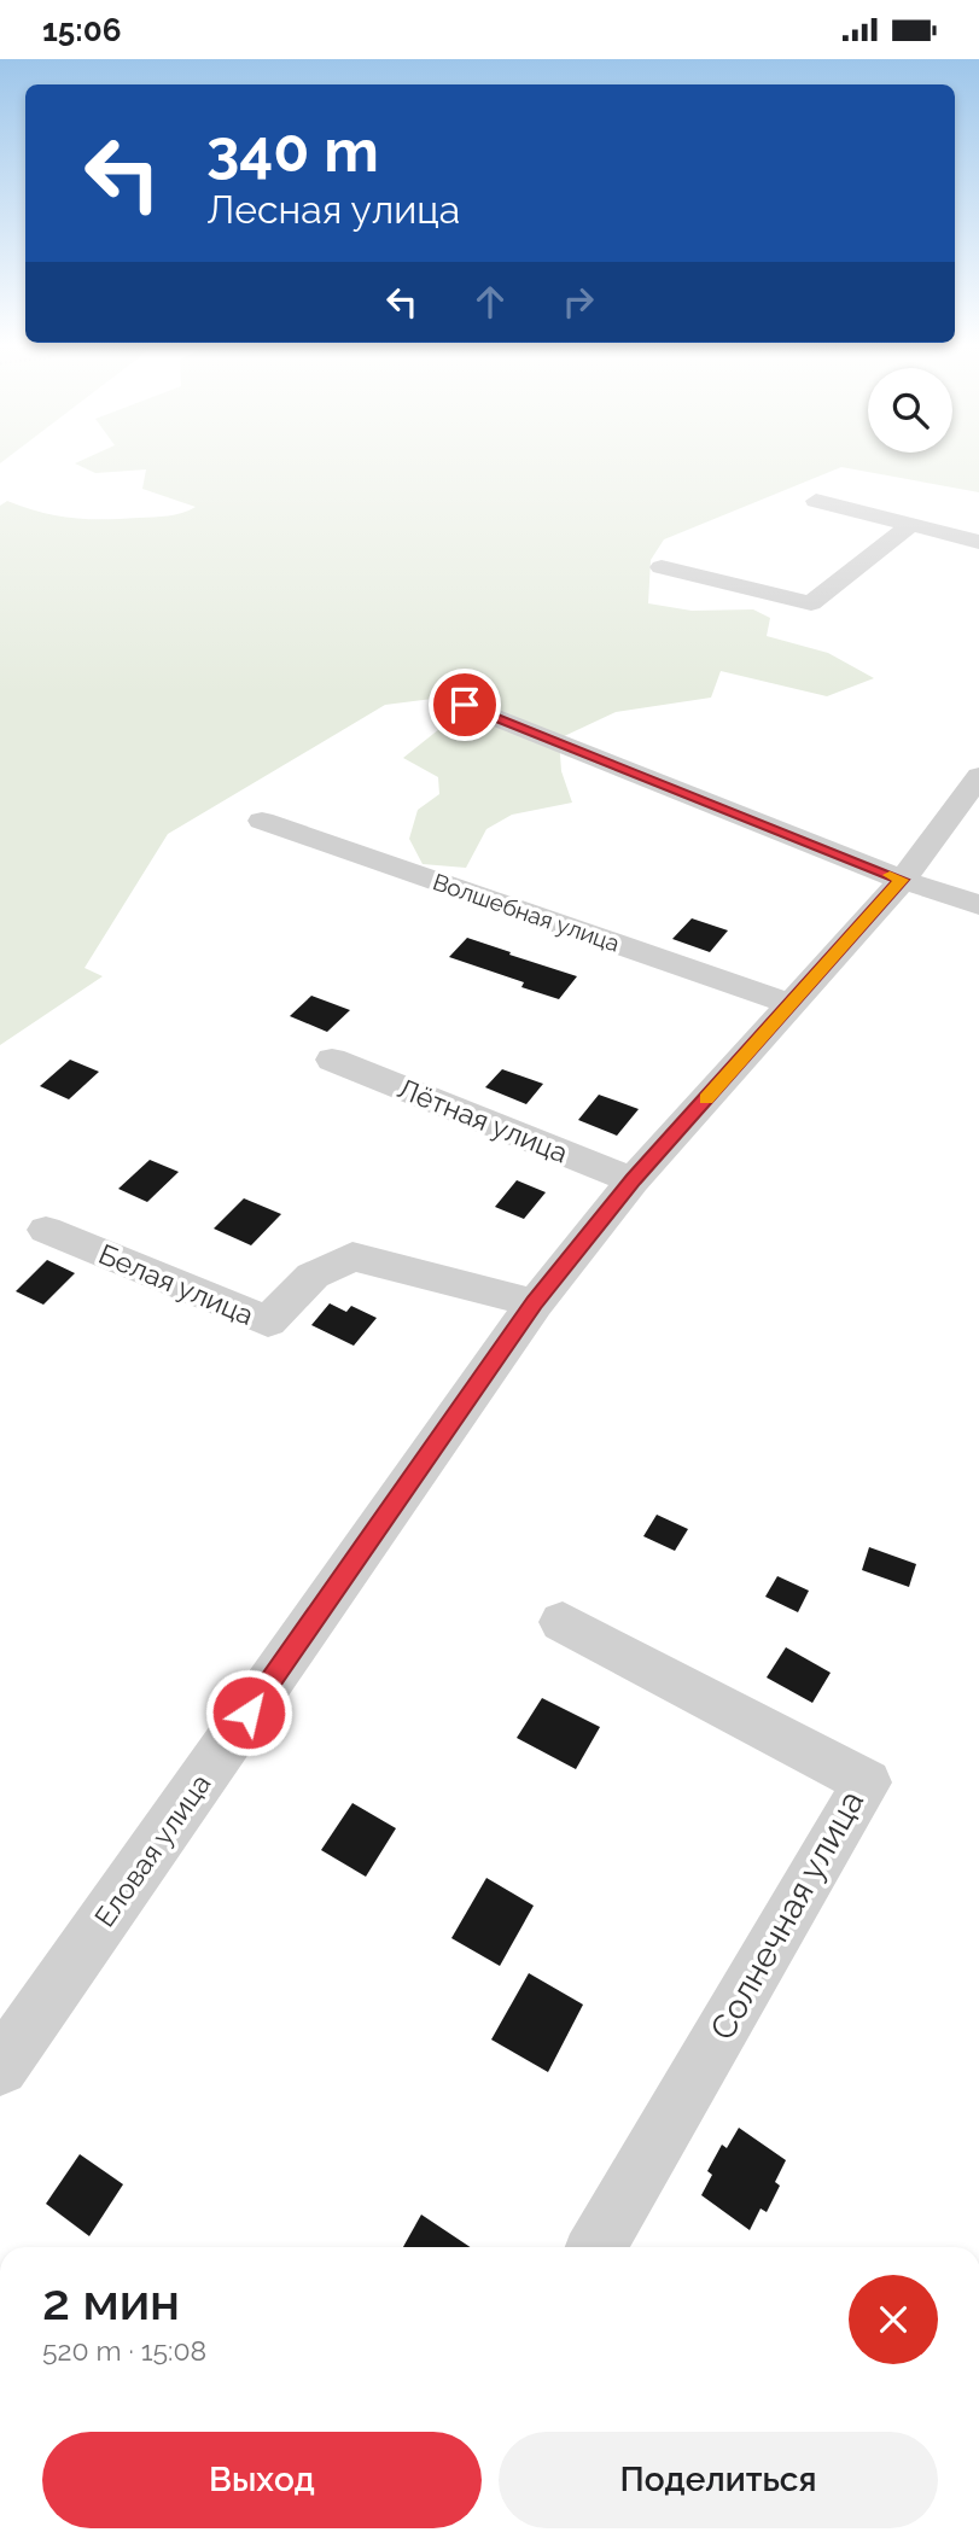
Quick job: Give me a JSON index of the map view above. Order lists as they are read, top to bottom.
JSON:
{
  "streets": {
    "street": [
      "Волшебная улица",
      "Лётная улица",
      "Белая улица",
      "Еловая улица",
      "Солнечная улица"
    ]
  },
  "crossings": [
    ["Волшебная улица", "Еловая улица"],
    ["Лётная улица", "Еловая улица"],
    ["Белая улица", "Еловая улица"]
  ],
  "page": {
    "status": "15:06",
    "turn": ["340 m", "Лесная улица"],
    "heading": ["2 мин", "520 m · 15:08"],
    "buttons": ["Выход", "Поделиться"]
  }
}
